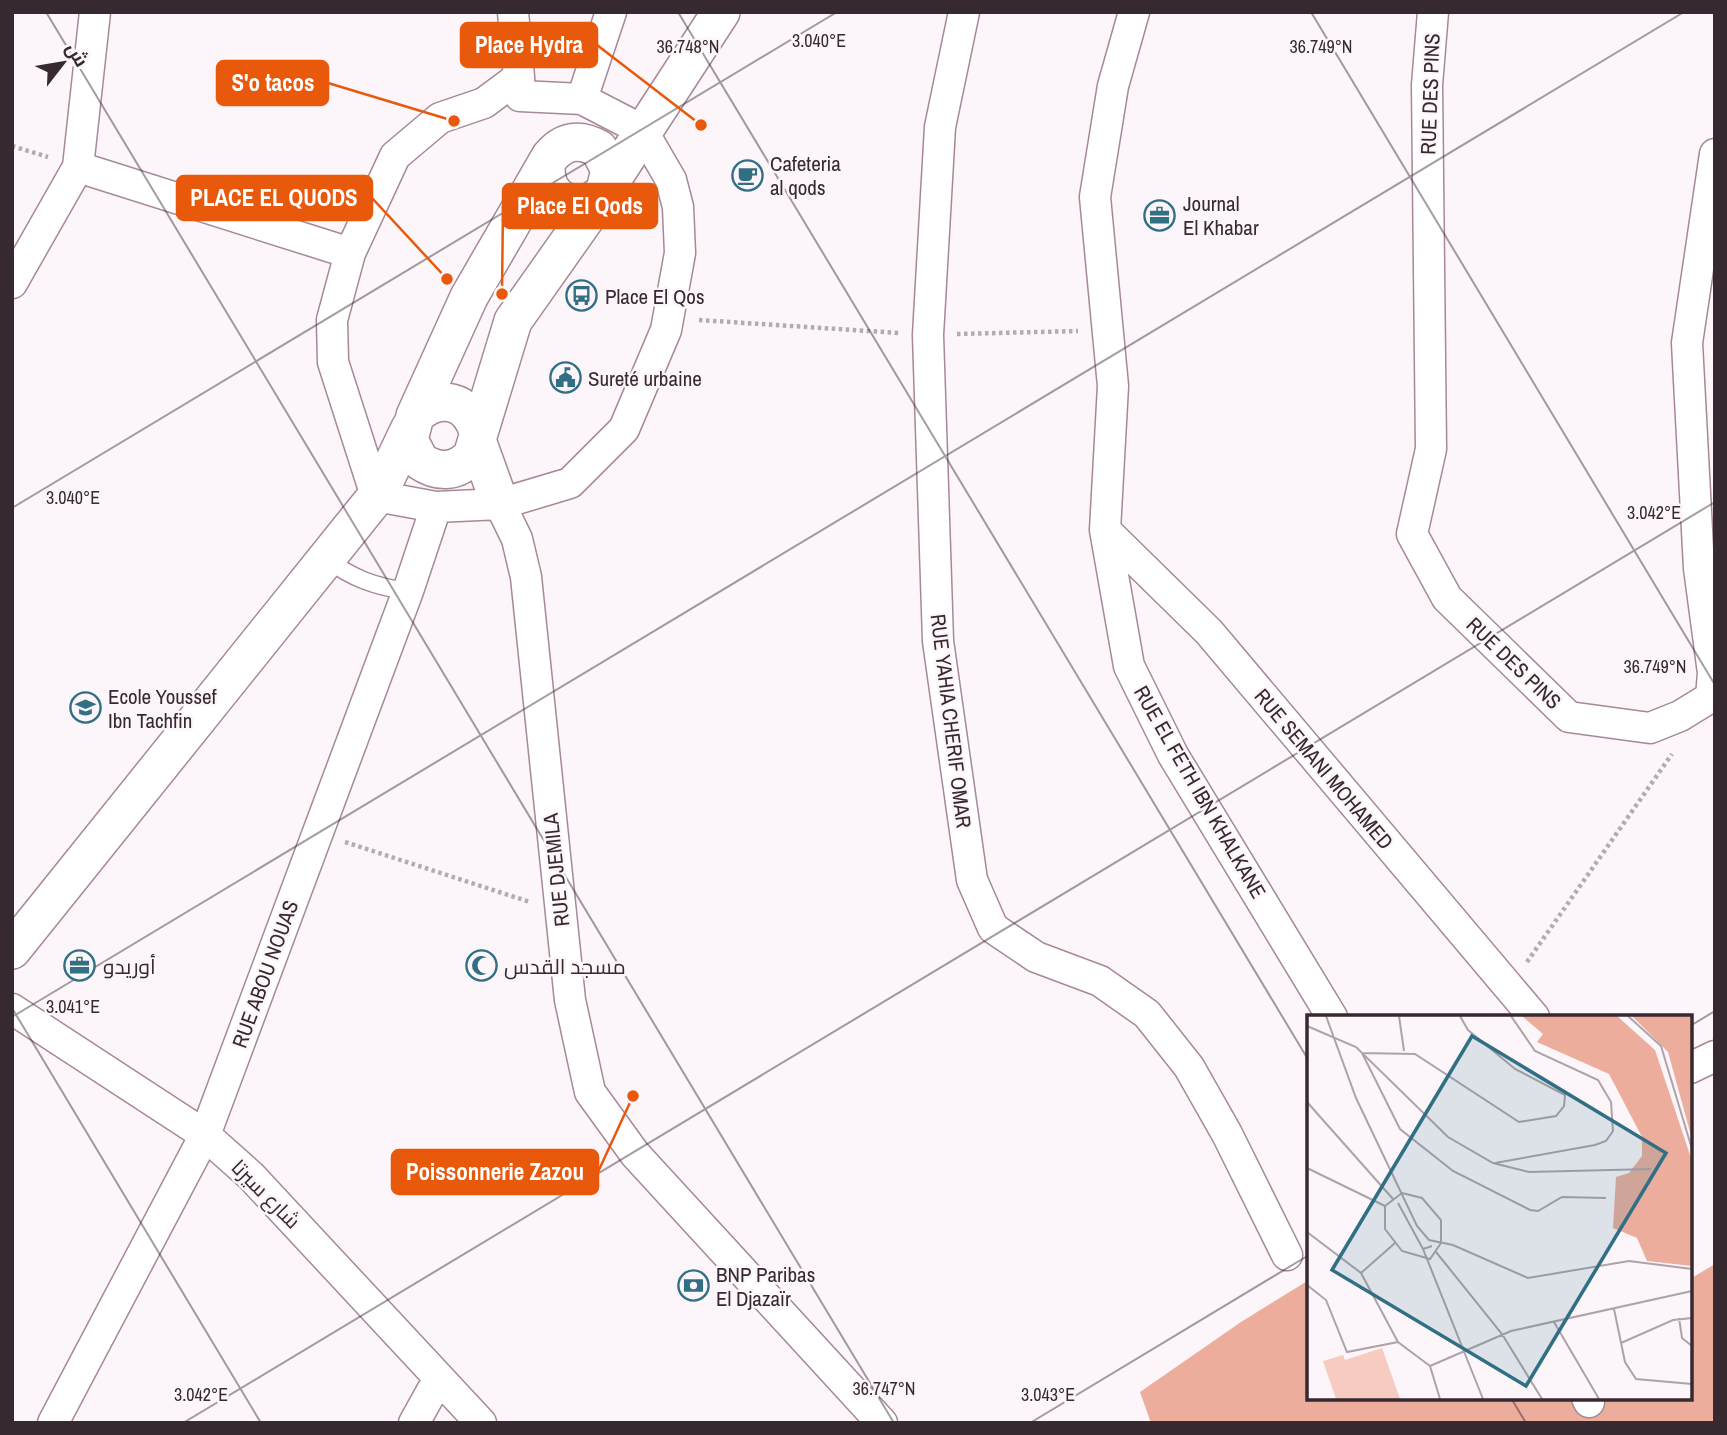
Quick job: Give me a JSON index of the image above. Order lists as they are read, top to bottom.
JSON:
{
  "streets": {
    "street": [
      "RUE DES PINS",
      "RUE YAHIA CHERIF OMAR",
      "RUE SEMANI MOHAMED",
      "RUE EL FETH IBN KHALKANE",
      "RUE DJEMILA",
      "RUE ABOU NOUAS",
      "شارع سيرتا"
    ]
  },
  "crossings": [
    ["RUE SEMANI MOHAMED", "RUE EL FETH IBN KHALKANE"],
    ["RUE ABOU NOUAS", "شارع سيرتا"]
  ],
  "places": {
    "other": [
      "S'o tacos",
      "Place Hydra",
      "PLACE EL QUODS",
      "Place El Qods",
      "Poissonnerie Zazou"
    ],
    "cafe": ["Cafeteria al qods"],
    "office": ["Journal El Khabar", "أوريدو"],
    "bus stop": ["Place El Qos"],
    "public building": ["Sureté urbaine"],
    "school or university": ["Ecole Youssef Ibn Tachfin"],
    "mosque": ["مسجد القدس"],
    "bank": ["BNP Paribas El Djazaïr"]
  },
  "north": "top right",
  "coordinates": [
    "3.040°E",
    "36.748°N",
    "36.749°N",
    "3.042°E",
    "3.041°E",
    "36.747°N",
    "3.043°E"
  ]
}
